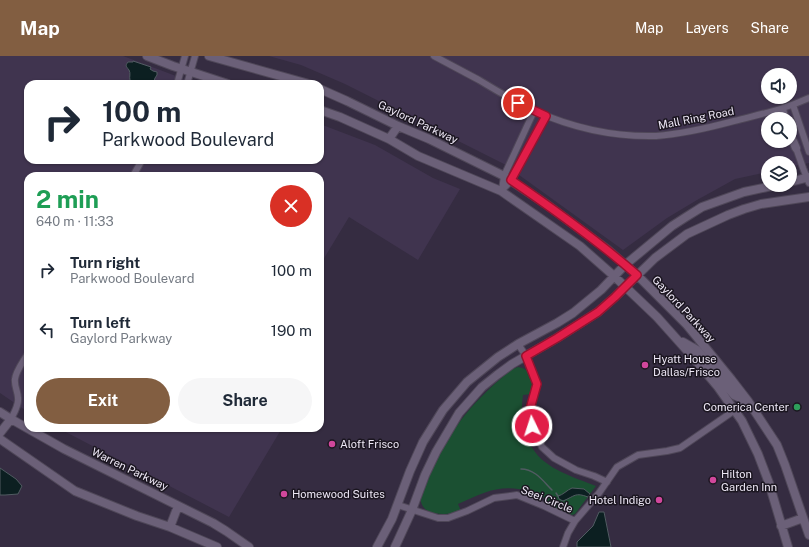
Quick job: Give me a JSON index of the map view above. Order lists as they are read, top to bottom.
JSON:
{
  "streets": {
    "main road": ["Gaylord Parkway", "Warren Parkway"],
    "street": ["Mall Ring Road", "Seei Circle"]
  },
  "places": [
    "Hyatt House Dallas/Frisco",
    "Comerica Center",
    "Aloft Frisco",
    "Hilton Garden Inn",
    "Homewood Suites",
    "Hotel Indigo"
  ],
  "page": {
    "header": "Map",
    "nav": ["Map", "Layers", "Share"],
    "turn": ["100 m", "Parkwood Boulevard"],
    "heading": ["2 min", "640 m · 11:33"],
    "list": [
      {
        "name": "Turn right",
        "note": "Parkwood Boulevard",
        "value": "100 m"
      },
      {
        "name": "Turn left",
        "note": "Gaylord Parkway",
        "value": "190 m"
      }
    ],
    "buttons": ["Exit", "Share"]
  }
}
